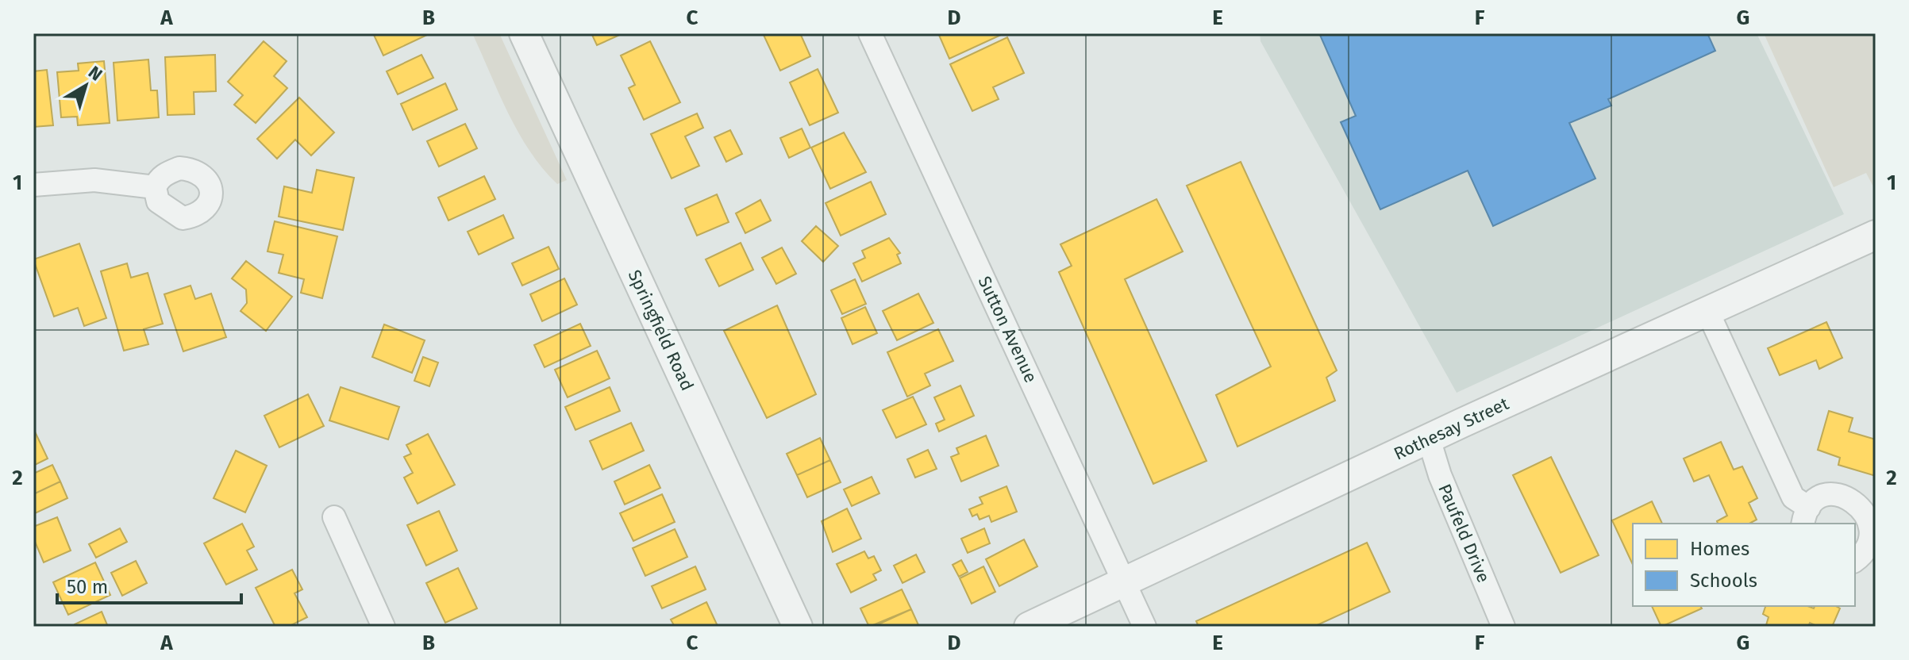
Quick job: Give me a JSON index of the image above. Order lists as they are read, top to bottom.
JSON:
{
  "streets": {
    "street": [
      "Sutton Avenue",
      "Springfield Road",
      "Rothesay Street",
      "Paufeld Drive"
    ]
  },
  "crossings": [
    ["Sutton Avenue", "Rothesay Street"],
    ["Rothesay Street", "Paufeld Drive"]
  ],
  "legend": ["Homes", "Schools"],
  "scale_bar": "50 m",
  "north": "top right",
  "grid": {
    "columns": [
      "A",
      "B",
      "C",
      "D",
      "E",
      "F",
      "G"
    ],
    "rows": ["1", "2"]
  }
}
